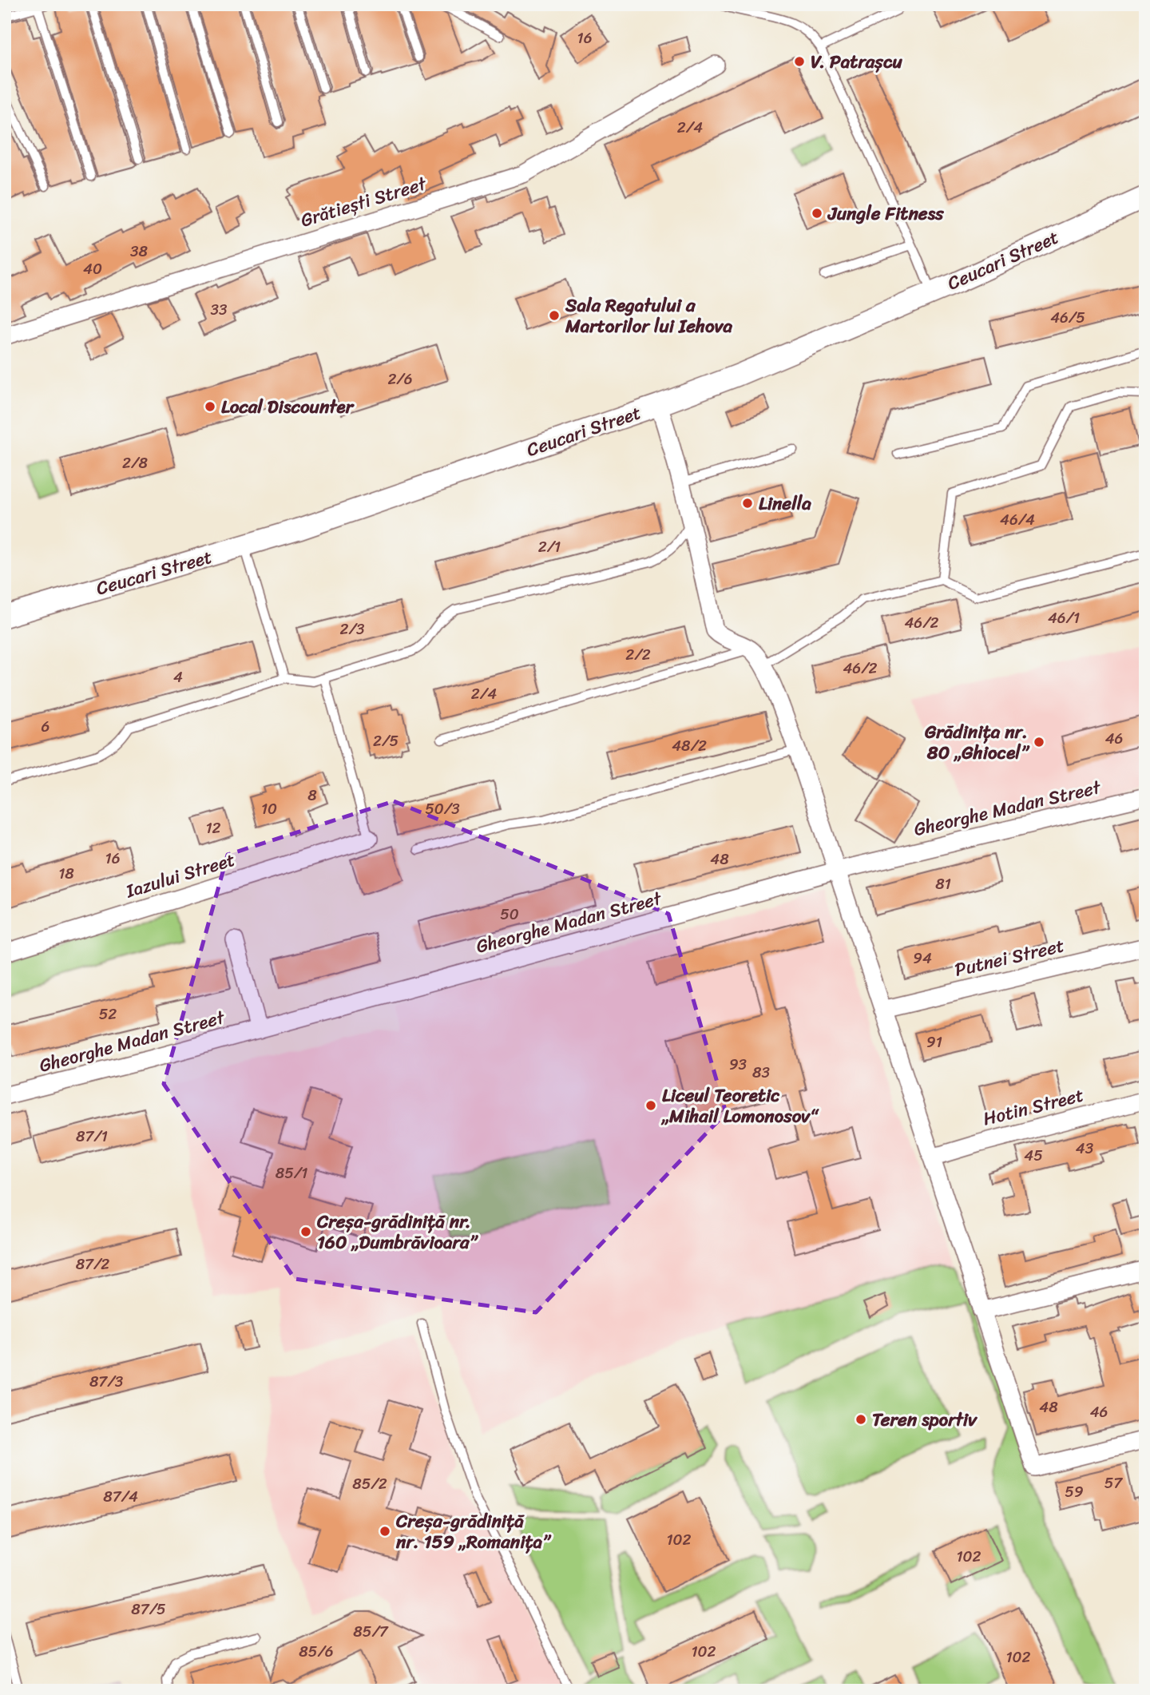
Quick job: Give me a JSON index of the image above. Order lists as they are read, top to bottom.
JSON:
{
  "streets": {
    "street": [
      "Grătiești Street",
      "Ceucari Street",
      "Gheorghe Madan Street",
      "Iazului Street",
      "Putnei Street",
      "Hotin Street"
    ]
  },
  "places": [
    "V. Patrașcu",
    "Jungle Fitness",
    "Sala Regatului a Martorilor lui Iehova",
    "Local Discounter",
    "Linella",
    "Grădinița nr. 80 „Ghiocel”",
    "Liceul Teoretic „Mihail Lomonosov“",
    "Creșa-grădiniță nr. 160 „Dumbrăvioara”",
    "Teren sportiv",
    "Creșa-grădiniță nr. 159 „Romanița”"
  ],
  "house_numbers": [
    "16",
    "2/4",
    "38",
    "40",
    "33",
    "46/5",
    "2/6",
    "2/8",
    "46/4",
    "2/1",
    "46/1",
    "46/2",
    "2/3",
    "2/2",
    "46/2",
    "4",
    "2/4",
    "6",
    "46",
    "2/5",
    "48/2",
    "8",
    "10",
    "50/3",
    "12",
    "16",
    "48",
    "18",
    "81",
    "50",
    "94",
    "52",
    "91",
    "93",
    "83",
    "87/1",
    "43",
    "45",
    "85/1",
    "87/2",
    "87/3",
    "48",
    "46",
    "57",
    "85/2",
    "59",
    "87/4",
    "102",
    "102",
    "87/5",
    "85/7",
    "85/6",
    "102",
    "102"
  ]
}
